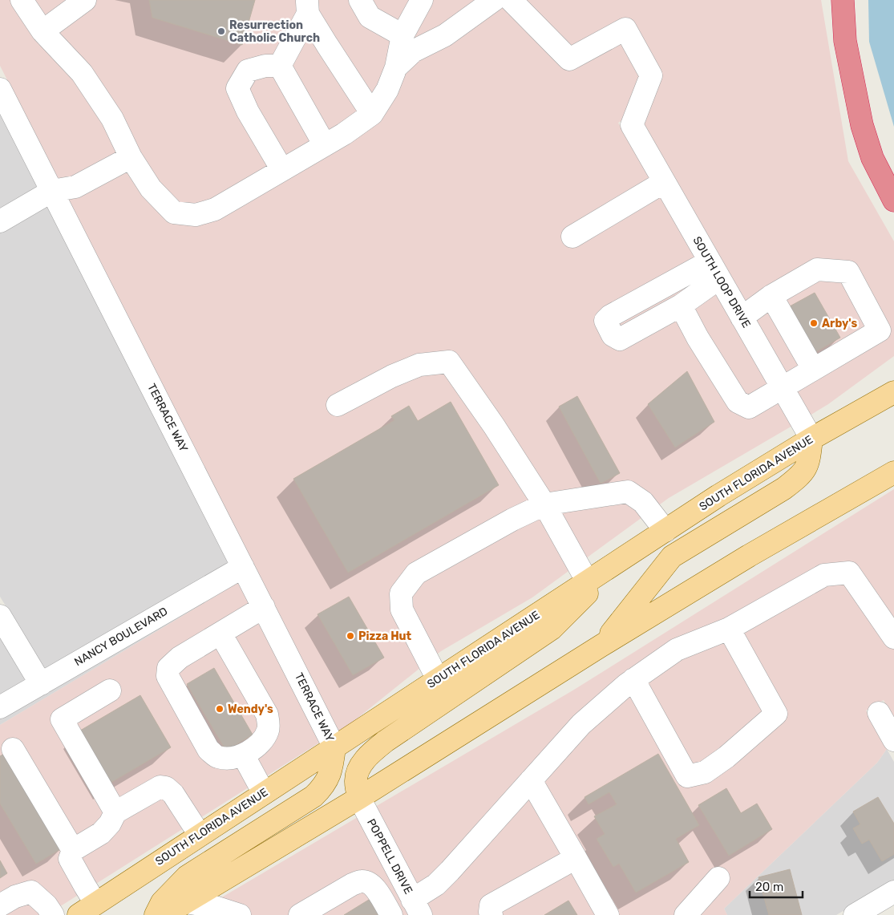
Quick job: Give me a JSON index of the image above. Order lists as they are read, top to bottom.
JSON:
{
  "streets": {
    "main road": ["SOUTH FLORIDA AVENUE"],
    "street": [
      "SOUTH LOOP DRIVE",
      "TERRACE WAY",
      "NANCY BOULEVARD",
      "POPPELL DRIVE"
    ]
  },
  "crossings": [
    ["SOUTH LOOP DRIVE", "SOUTH FLORIDA AVENUE"],
    ["TERRACE WAY", "SOUTH FLORIDA AVENUE"],
    ["TERRACE WAY", "NANCY BOULEVARD"]
  ],
  "places": [
    "Resurrection Catholic Church",
    "Arby's",
    "Pizza Hut",
    "Wendy's"
  ],
  "scale_bar": "20 m"
}
